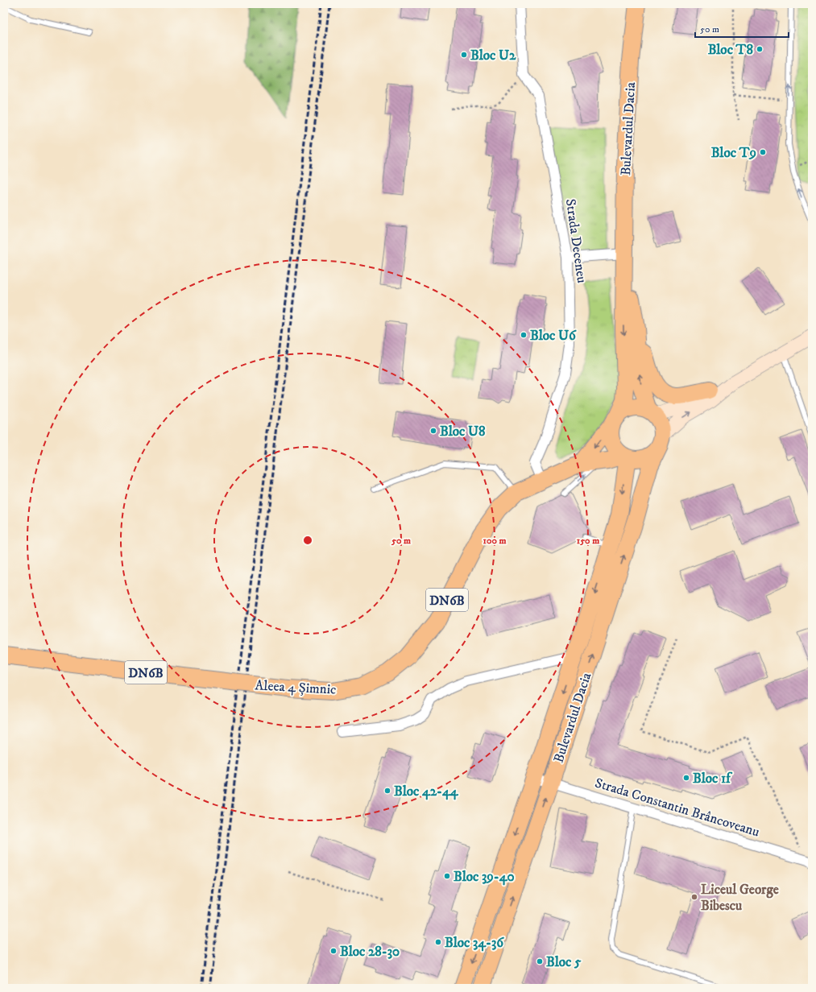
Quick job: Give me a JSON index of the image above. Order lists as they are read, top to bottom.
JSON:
{
  "streets": {
    "main road": ["Bulevardul Dacia", "DN6B", "Aleea 4 Șimnic"],
    "street": ["Strada Deceneu", "Strada Constantin Brâncoveanu"]
  },
  "crossings": [
    ["Bulevardul Dacia", "Aleea 4 Șimnic"],
    ["Bulevardul Dacia", "Strada Constantin Brâncoveanu"],
    ["Strada Deceneu", "Aleea 4 Șimnic"]
  ],
  "places": [
    "Bloc T8",
    "Bloc U2",
    "Bloc T9",
    "Bloc U6",
    "Bloc U8",
    "Bloc 1f",
    "Bloc 42-44",
    "Bloc 39-40",
    "Liceul George Bibescu",
    "Bloc 34-36",
    "Bloc 28-30",
    "Bloc 5"
  ],
  "scale_bar": "50 m",
  "rings": ["50 m", "100 m", "150 m"]
}
